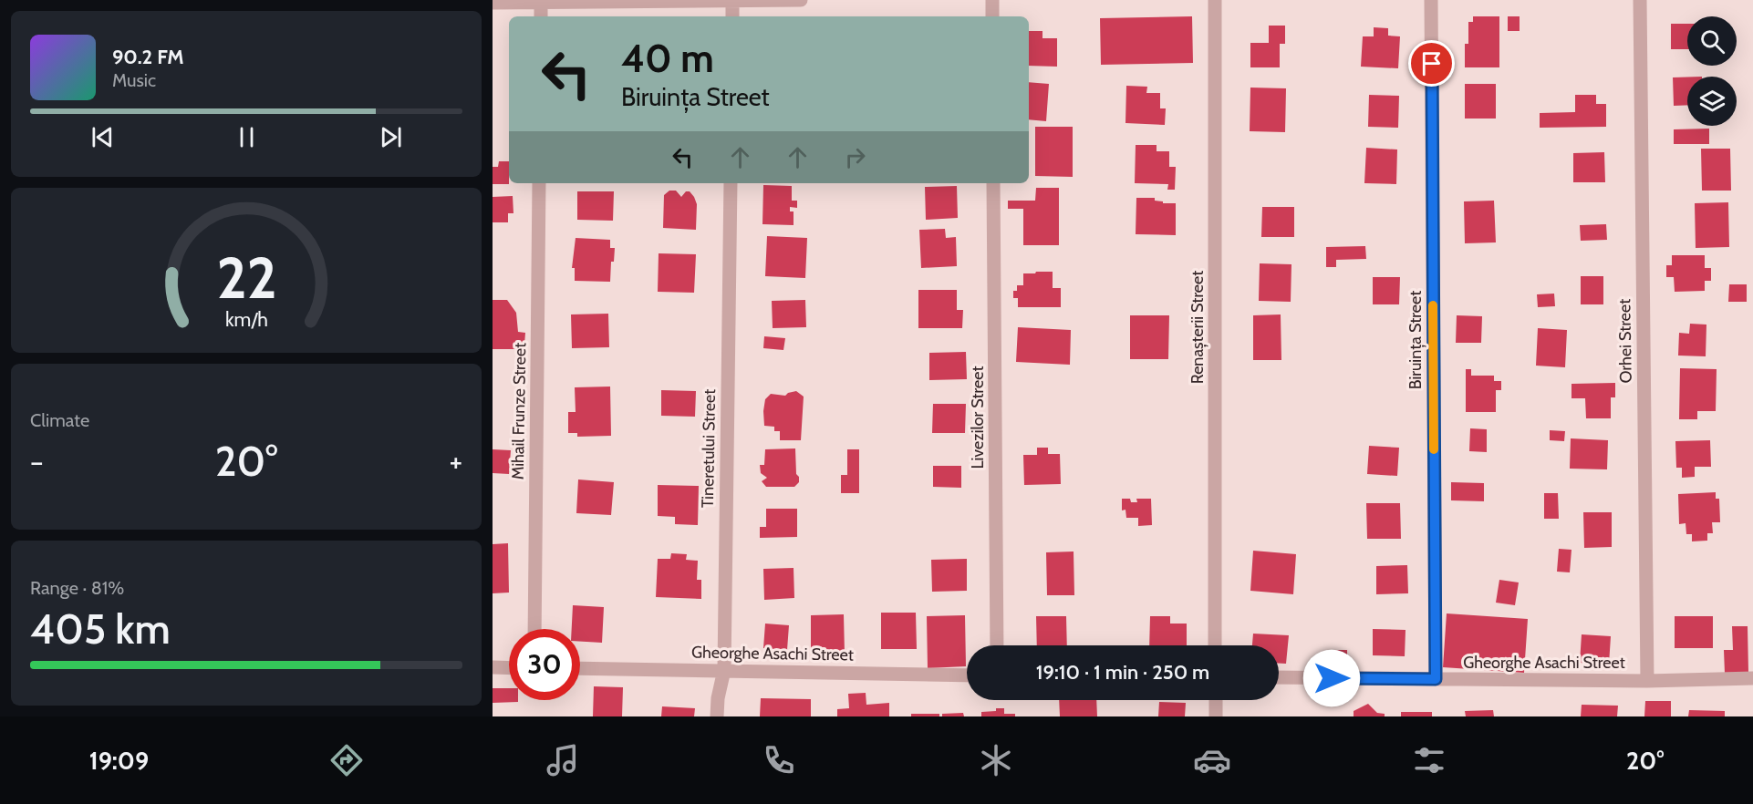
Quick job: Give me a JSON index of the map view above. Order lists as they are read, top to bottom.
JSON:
{
  "streets": {
    "street": [
      "Renașterii Street",
      "Biruința Street",
      "Orhei Street",
      "Mihail Frunze Street",
      "Livezilor Street",
      "Tineretului Street",
      "Gheorghe Asachi Street"
    ]
  },
  "crossings": [
    ["Biruința Street", "Gheorghe Asachi Street"],
    ["Orhei Street", "Gheorghe Asachi Street"],
    ["Tineretului Street", "Gheorghe Asachi Street"]
  ],
  "page": {
    "turn": ["40 m", "Biruința Street"],
    "song": ["90.2 FM", "Music"],
    "tile": [
      "Climate",
      ["Range · 81%", "405 km"]
    ],
    "heat": ["−", "20°", "+"],
    "limit": "30",
    "trip": "19:10 · 1 min · 250 m",
    "tabs": ["19:09", "20°"],
    "gauge": ["22", "km/h"]
  }
}
